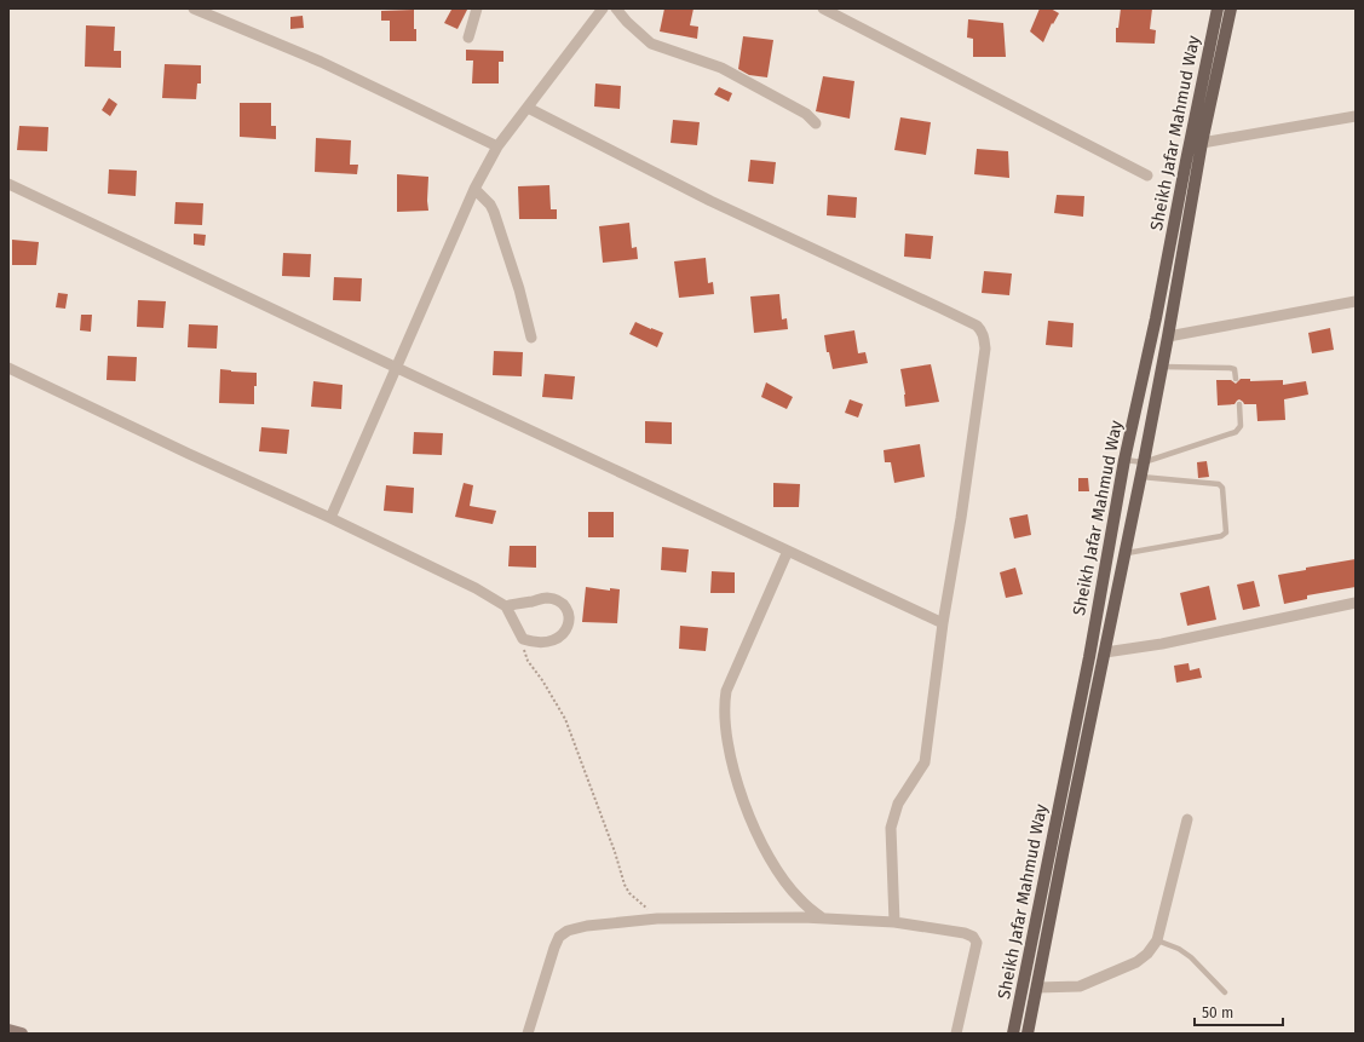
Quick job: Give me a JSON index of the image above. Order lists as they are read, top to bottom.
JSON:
{
  "streets": {
    "main road": ["Sheikh Jafar Mahmud Way"]
  },
  "scale_bar": "50 m"
}
